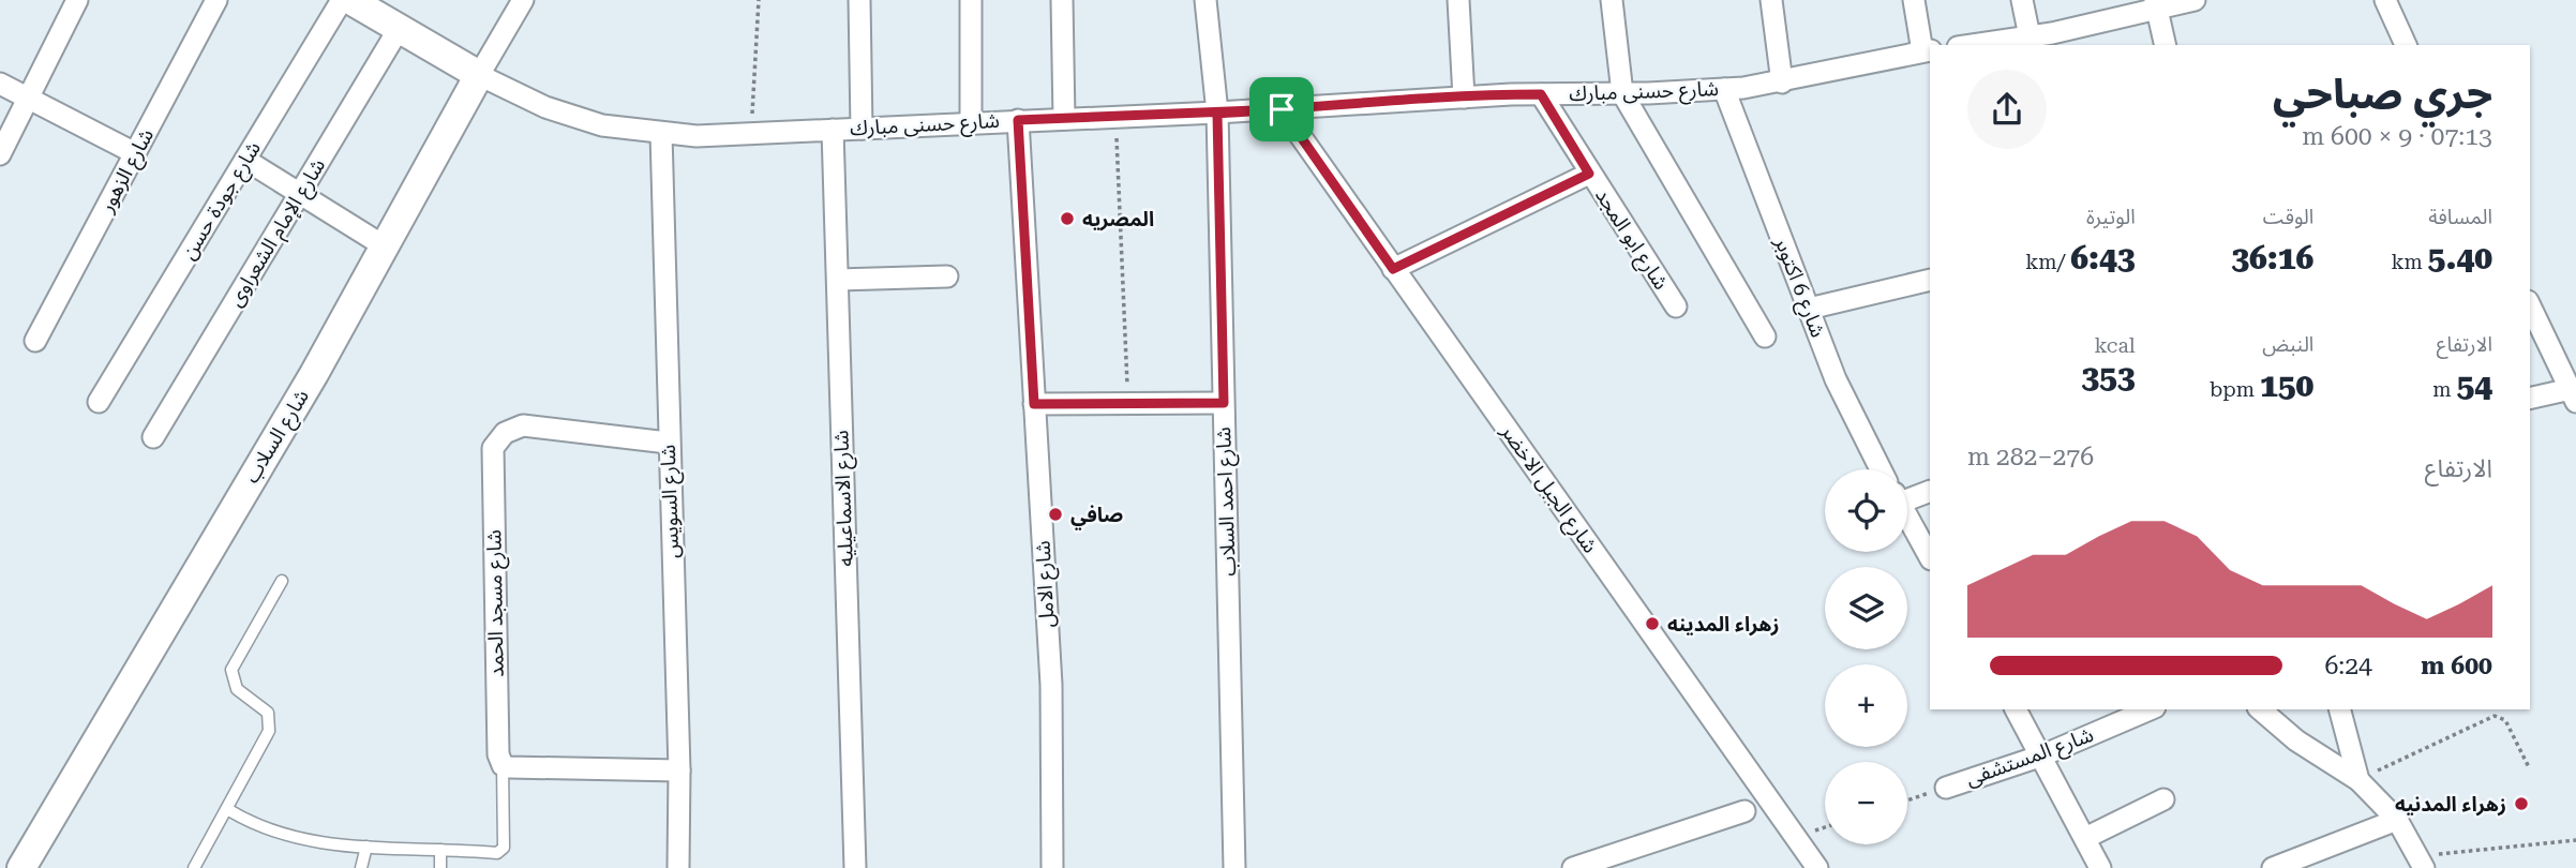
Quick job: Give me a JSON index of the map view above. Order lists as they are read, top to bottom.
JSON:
{
  "streets": {
    "street": [
      "شارع حسنى مبارك",
      "شارع الزهور",
      "شارع جودة حسن",
      "شارع الإمام الشعراوى",
      "شارع ابو المجد",
      "شارع 6 اكتوبر",
      "شارع السلاب",
      "شارع الجبل الاخضر",
      "شارع الاسماعيليه",
      "شارع السويس",
      "شارع احمد السلاب",
      "شارع الامل",
      "شارع مسجد الحمد",
      "شارع المستشفى"
    ]
  },
  "crossings": [
    ["شارع حسنى مبارك", "شارع الإمام الشعراوى"],
    ["شارع حسنى مبارك", "شارع ابو المجد"],
    ["شارع حسنى مبارك", "شارع 6 اكتوبر"],
    ["شارع حسنى مبارك", "شارع السلاب"],
    ["شارع حسنى مبارك", "شارع الجبل الاخضر"],
    ["شارع حسنى مبارك", "شارع الاسماعيليه"],
    ["شارع حسنى مبارك", "شارع السويس"],
    ["شارع حسنى مبارك", "شارع احمد السلاب"],
    ["شارع حسنى مبارك", "شارع الامل"],
    ["شارع السويس", "شارع مسجد الحمد"]
  ],
  "places": [
    "المصريه",
    "صافي",
    "زهراء المدينه",
    "زهراء المدنيه"
  ],
  "page": {
    "heading": ["جري صباحي", "07:13 · 9 × 600 m"],
    "stats": [
      ["المسافة", "5.40 km"],
      ["الوقت", "36:16"],
      ["الوتيرة", "6:43 /km"],
      ["الارتفاع", "54 m"],
      ["النبض", "150 bpm"],
      ["kcal", "353"]
    ],
    "chart": ["الارتفاع", "276–282 m"],
    "map_buttons": ["+", "−"],
    "list": [
      {
        "name": "600 m",
        "note": "6:24"
      }
    ]
  }
}
